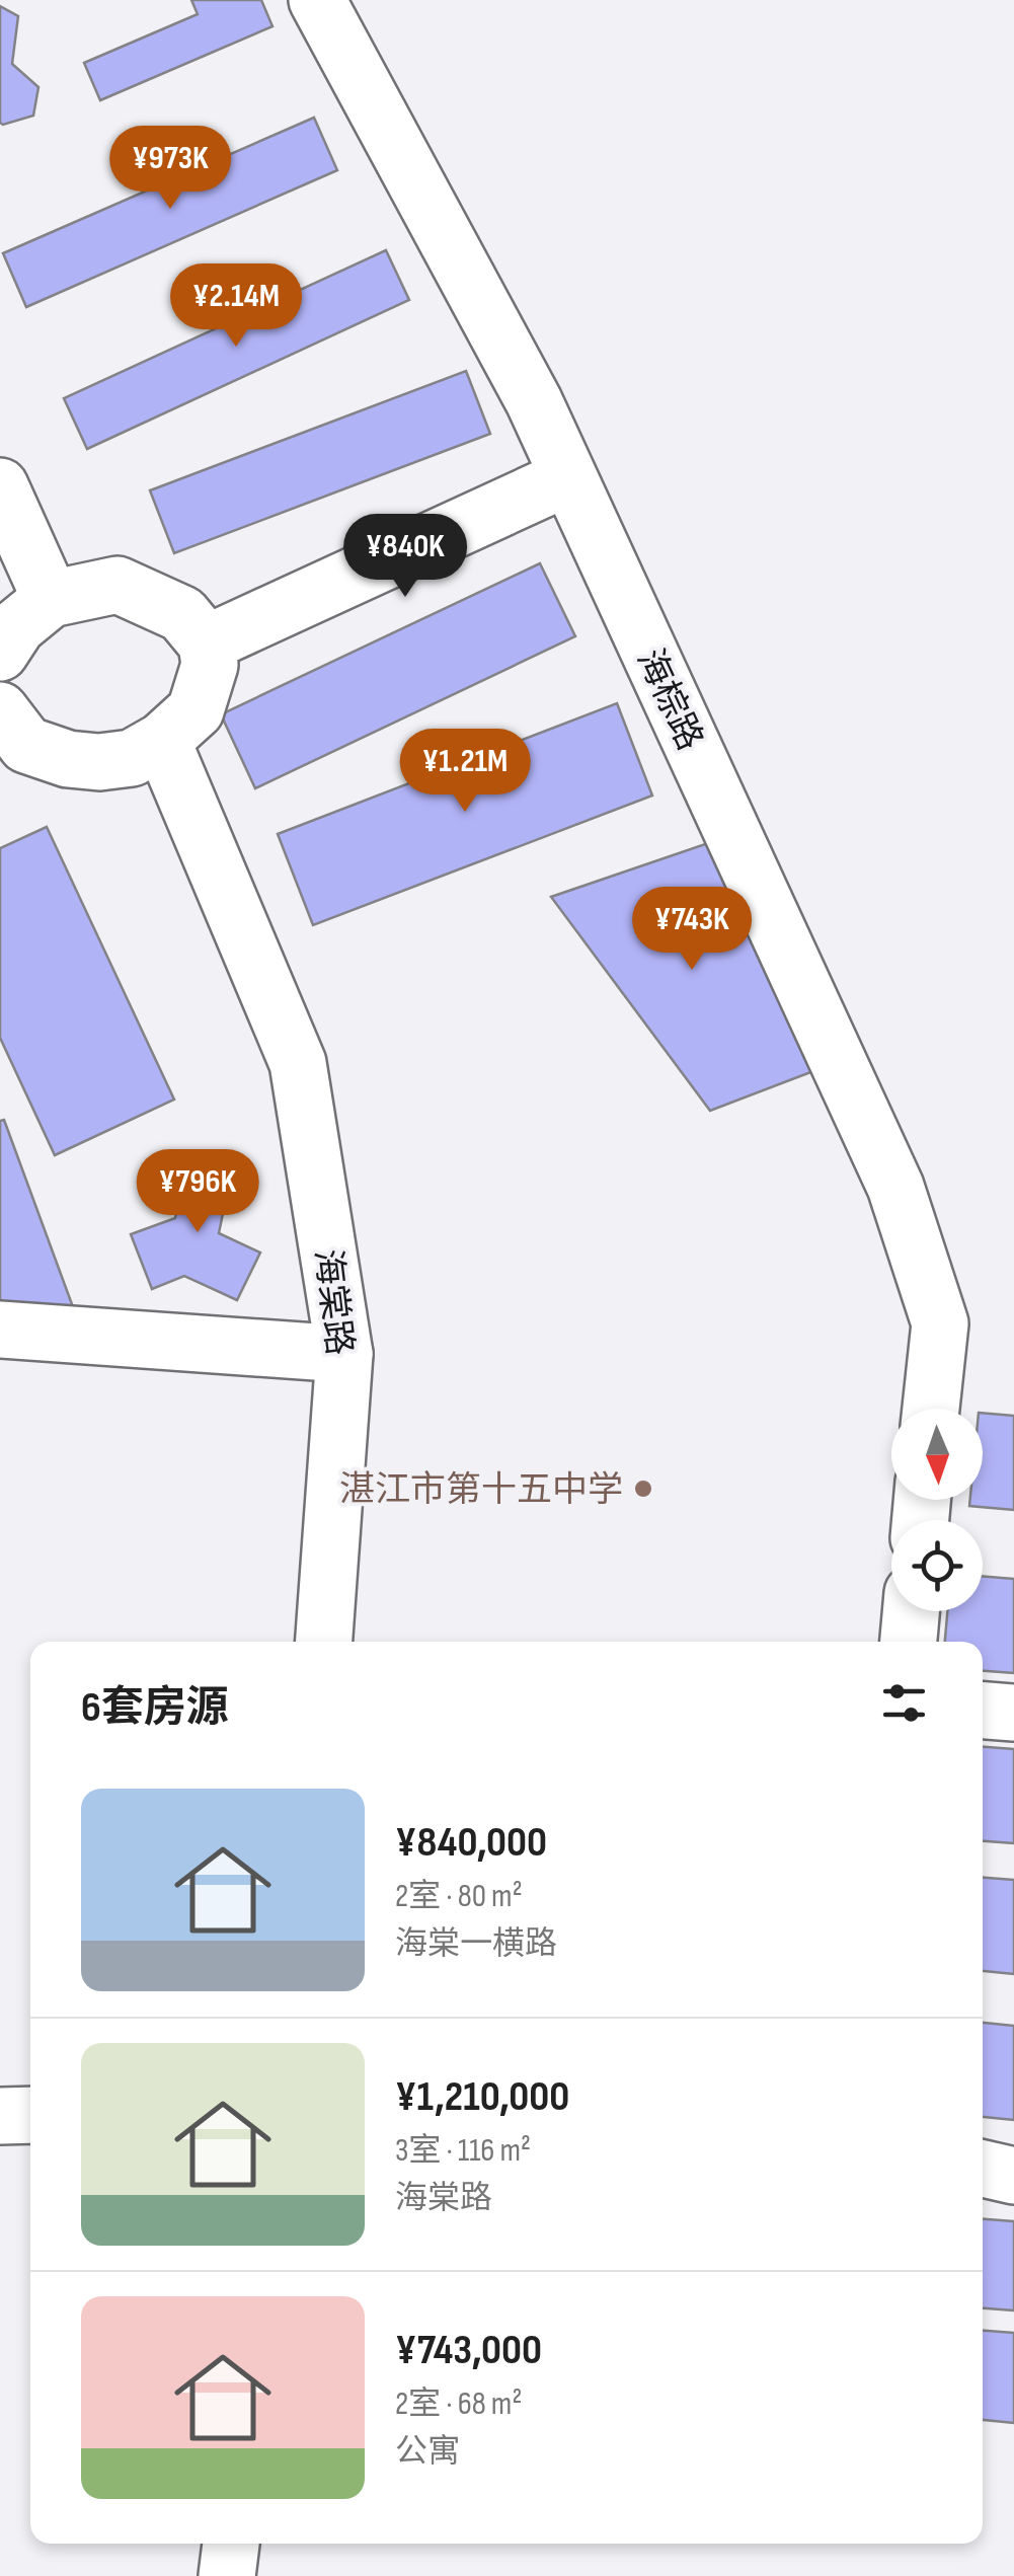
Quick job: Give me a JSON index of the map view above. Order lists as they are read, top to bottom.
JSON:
{
  "streets": {
    "street": ["海棕路", "海棠路"]
  },
  "places": ["湛江市第十五中学"],
  "north": "bottom",
  "page": {
    "price": [
      "¥973K",
      "¥2.14M",
      "¥840K",
      "¥1.21M",
      "¥743K",
      "¥796K"
    ],
    "heading": "6套房源",
    "list": [
      {
        "name": "¥840,000",
        "note": "2室 · 80 m² · 海棠一横路"
      },
      {
        "name": "¥1,210,000",
        "note": "3室 · 116 m² · 海棠路"
      },
      {
        "name": "¥743,000",
        "note": "2室 · 68 m² · 公寓"
      }
    ]
  }
}
